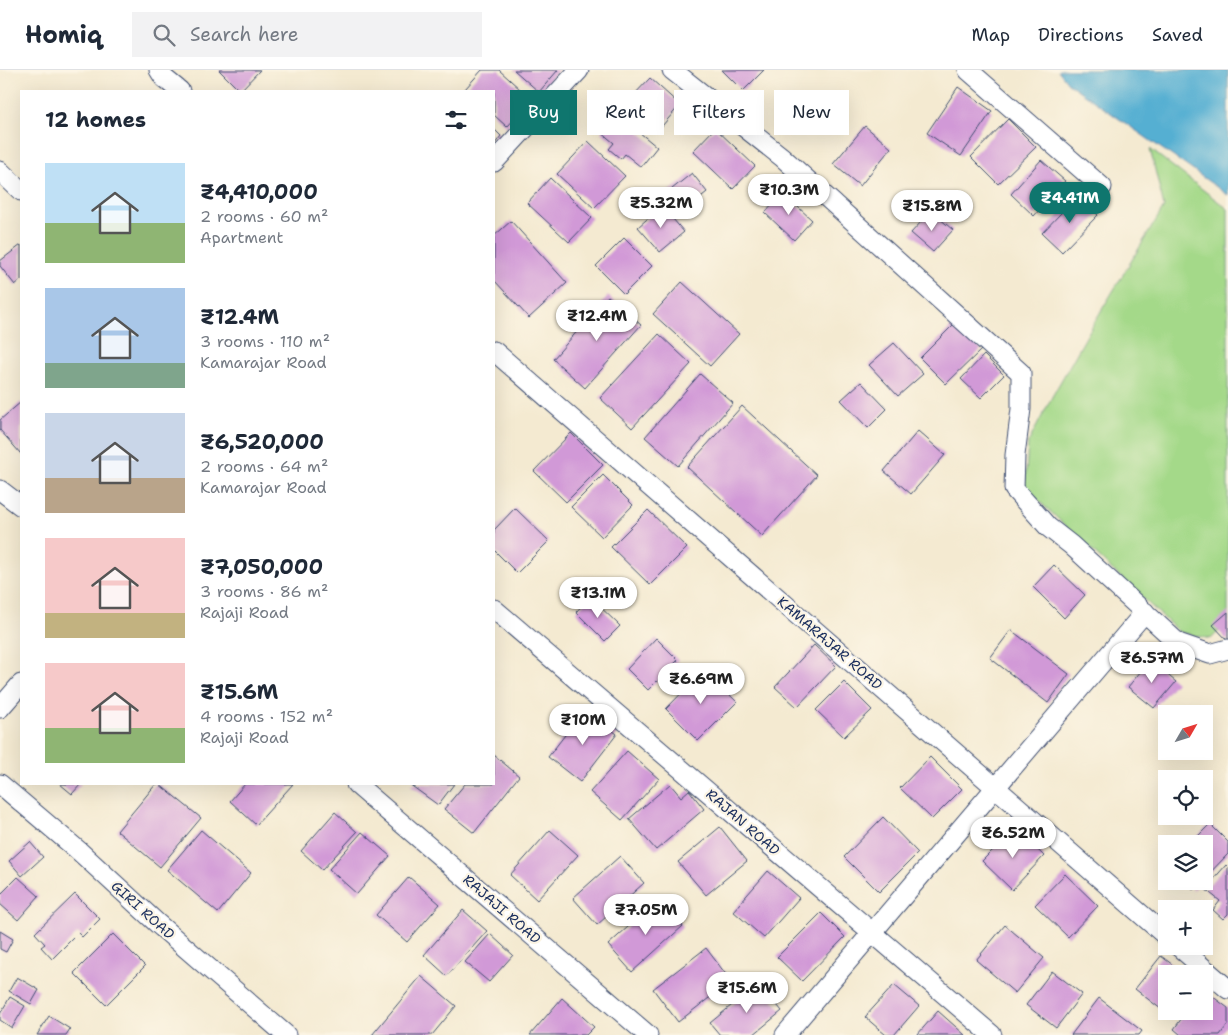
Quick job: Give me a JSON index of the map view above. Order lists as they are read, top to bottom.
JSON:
{
  "streets": {
    "street": [
      "KAMARAJAR ROAD",
      "RAJAN ROAD",
      "RAJAJI ROAD",
      "GIRI ROAD"
    ]
  },
  "north": "top right",
  "page": {
    "header": "Homiq",
    "search": "Search here",
    "nav": ["Map", "Directions", "Saved"],
    "chip": [
      "Buy",
      "Rent",
      "Filters",
      "New"
    ],
    "heading": "12 homes",
    "list": [
      {
        "name": "₹4,410,000",
        "note": "2 rooms · 60 m² · Apartment"
      },
      {
        "name": "₹12.4M",
        "note": "3 rooms · 110 m² · Kamarajar Road"
      },
      {
        "name": "₹6,520,000",
        "note": "2 rooms · 64 m² · Kamarajar Road"
      },
      {
        "name": "₹7,050,000",
        "note": "3 rooms · 86 m² · Rajaji Road"
      },
      {
        "name": "₹15.6M",
        "note": "4 rooms · 152 m² · Rajaji Road"
      }
    ],
    "price": [
      "₹10.3M",
      "₹4.41M",
      "₹5.32M",
      "₹15.8M",
      "₹12.4M",
      "₹13.1M",
      "₹6.57M",
      "₹6.69M",
      "₹10M",
      "₹6.52M",
      "₹7.05M",
      "₹15.6M"
    ],
    "map_buttons": ["+", "−"]
  }
}
